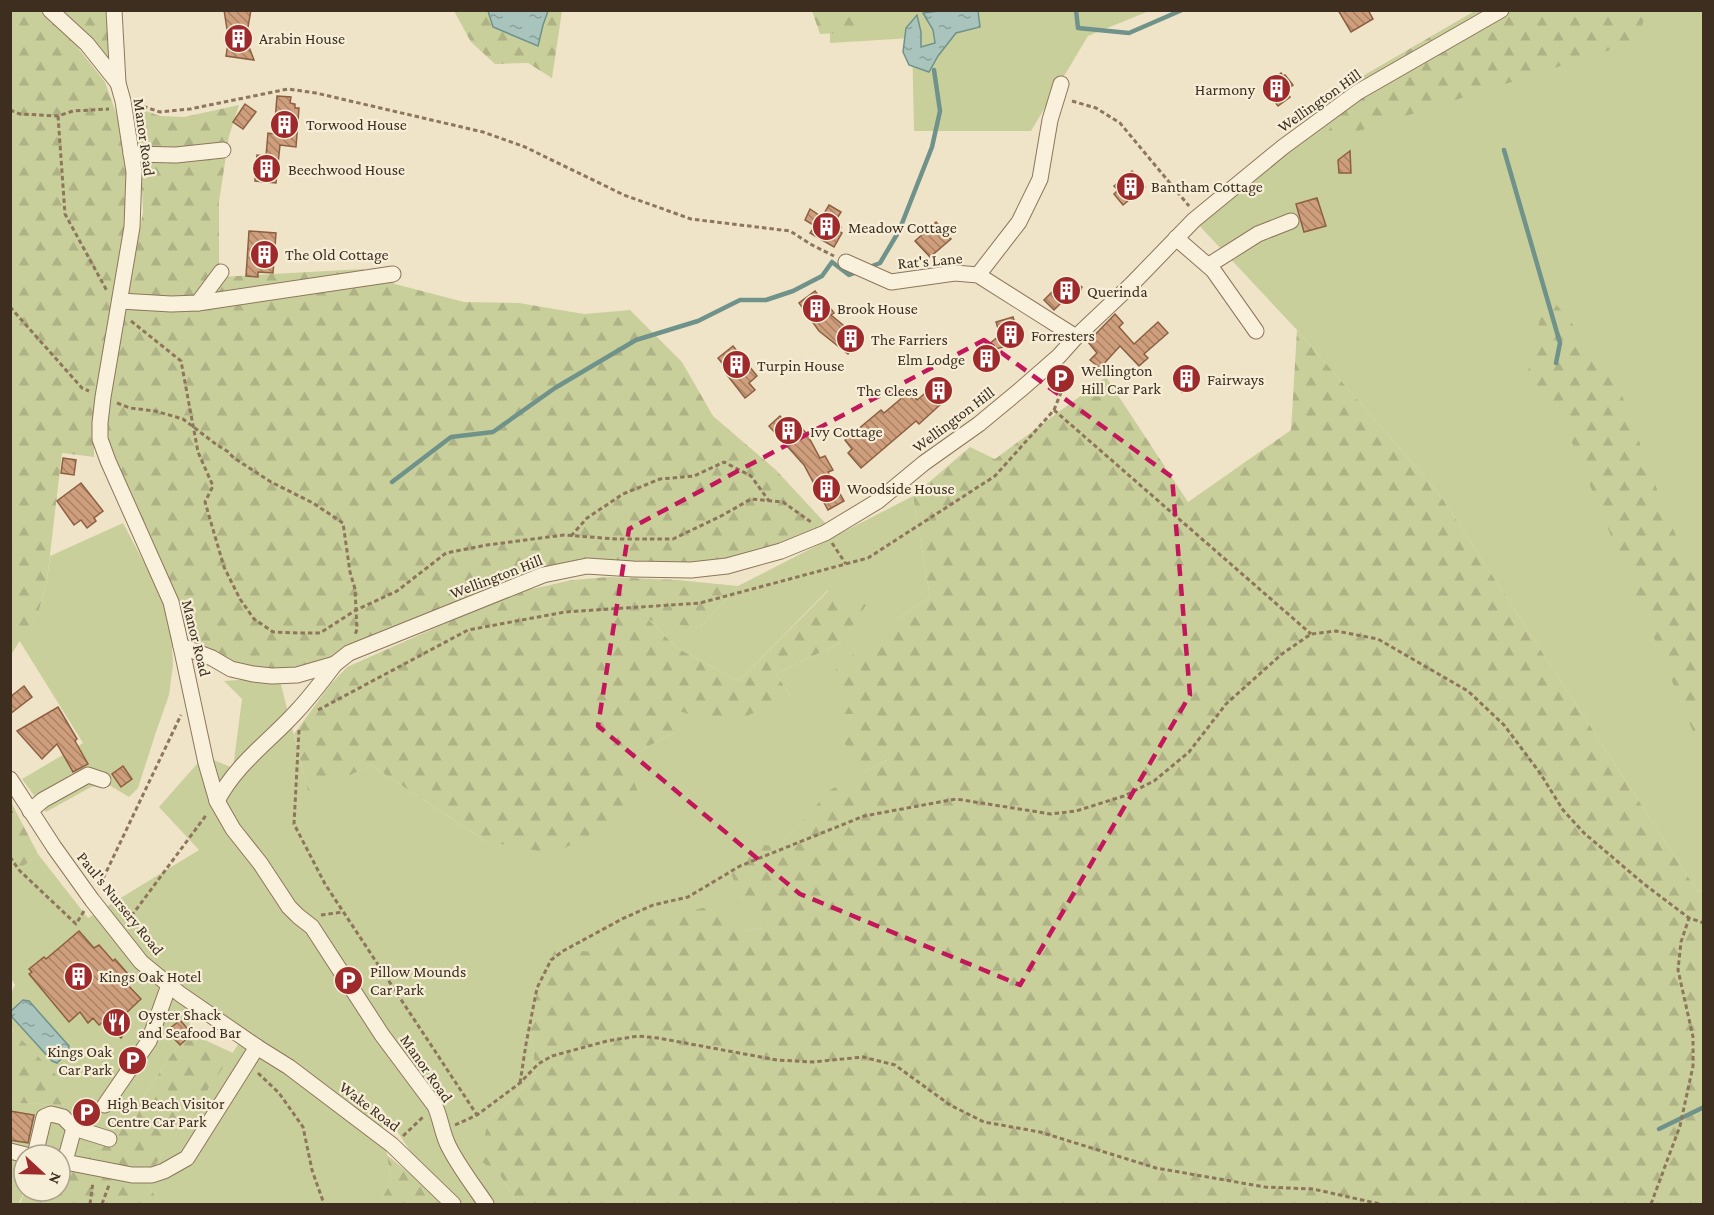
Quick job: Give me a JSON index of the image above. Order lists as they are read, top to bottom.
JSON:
{
  "streets": {
    "street": [
      "Wellington Hill",
      "Manor Road",
      "Rat's Lane",
      "Paul's Nursery Road",
      "Wake Road"
    ]
  },
  "crossings": [
    ["Wellington Hill", "Manor Road"],
    ["Wellington Hill", "Rat's Lane"],
    ["Paul's Nursery Road", "Wake Road"]
  ],
  "places": {
    "building": [
      "Arabin House",
      "Harmony",
      "Torwood House",
      "Beechwood House",
      "Bantham Cottage",
      "Meadow Cottage",
      "The Old Cottage",
      "Querinda",
      "Brook House",
      "Forresters",
      "The Farriers",
      "Elm Lodge",
      "Turpin House",
      "Fairways",
      "The Clees",
      "Ivy Cottage",
      "Woodside House",
      "Kings Oak Hotel"
    ],
    "parking": [
      "Wellington Hill Car Park",
      "Pillow Mounds Car Park",
      "Kings Oak Car Park",
      "High Beach Visitor Centre Car Park"
    ],
    "restaurant": ["Oyster Shack and Seafood Bar"]
  },
  "north": "right"
}
